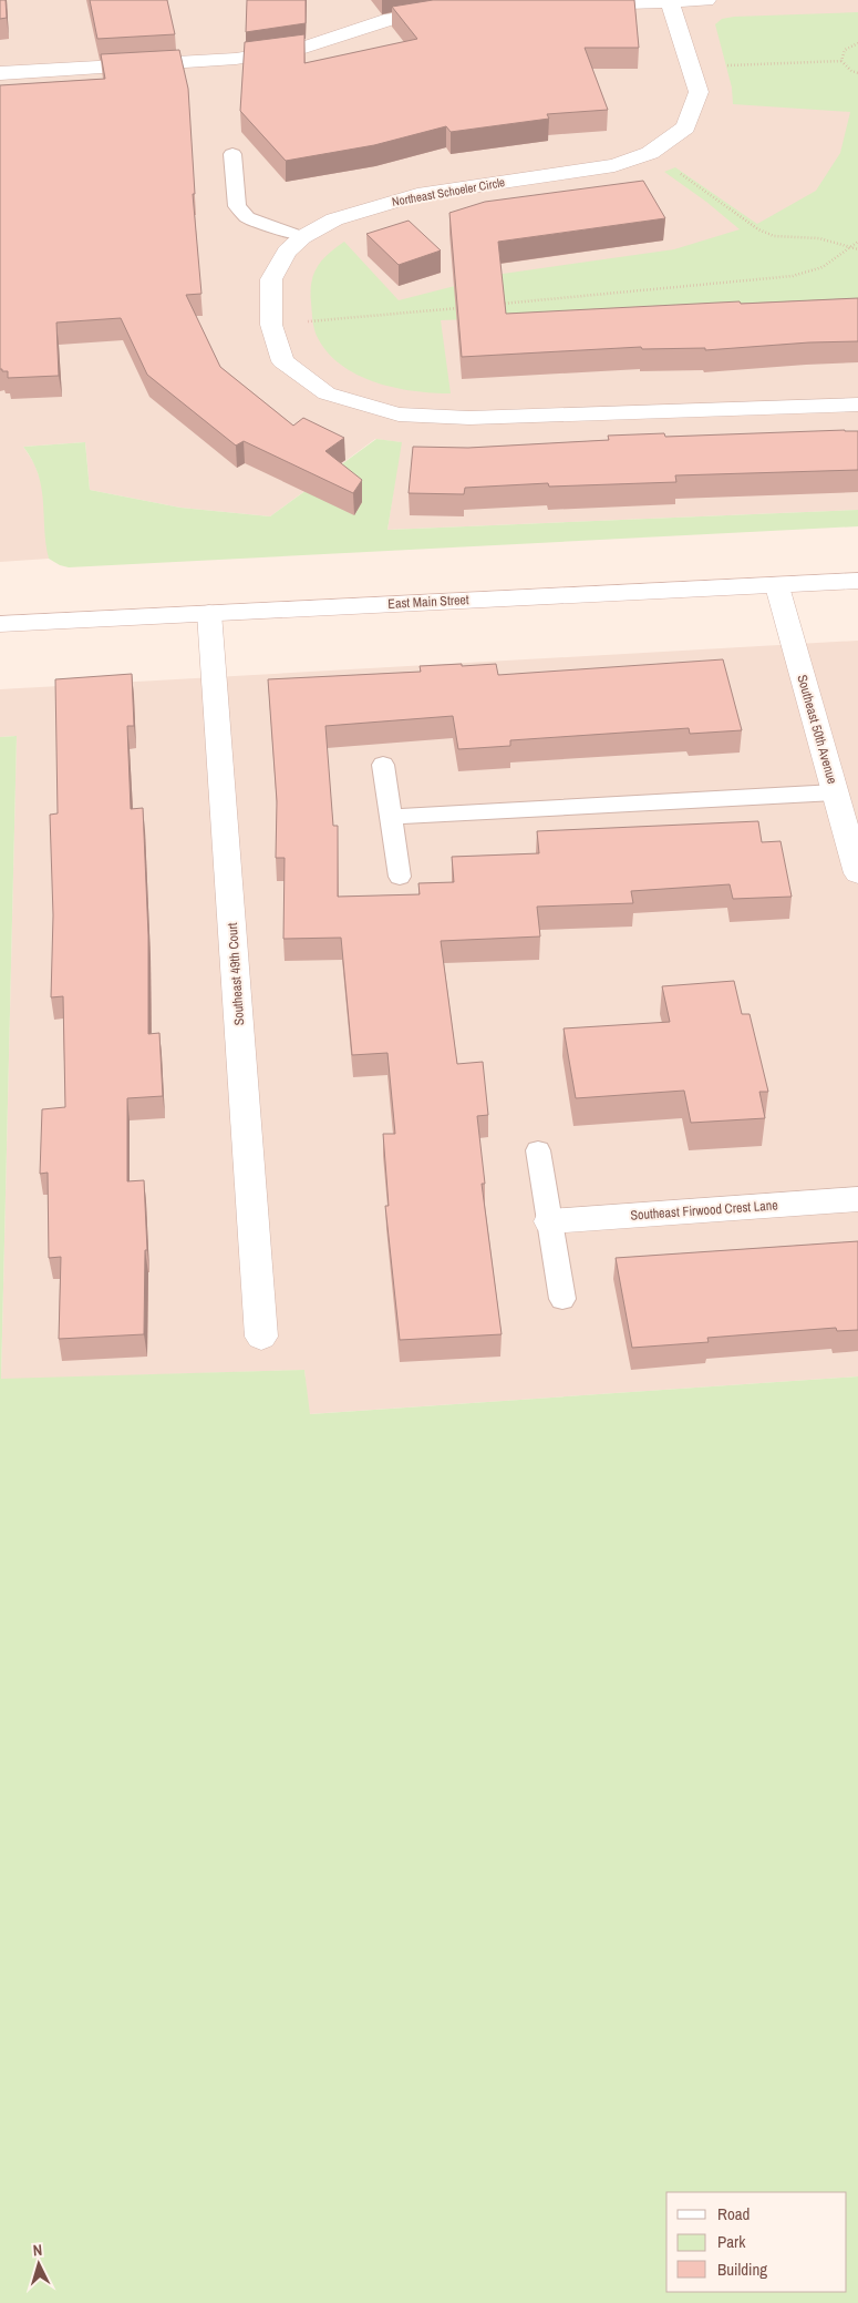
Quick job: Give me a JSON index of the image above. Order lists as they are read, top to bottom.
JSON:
{
  "streets": {
    "street": [
      "Northeast Schoeler Circle",
      "East Main Street",
      "Southeast 50th Avenue",
      "Southeast 49th Court",
      "Southeast Firwood Crest Lane"
    ]
  },
  "crossings": [
    ["East Main Street", "Southeast 50th Avenue"],
    ["East Main Street", "Southeast 49th Court"]
  ],
  "legend": ["Road", "Park", "Building"],
  "north": "top"
}
